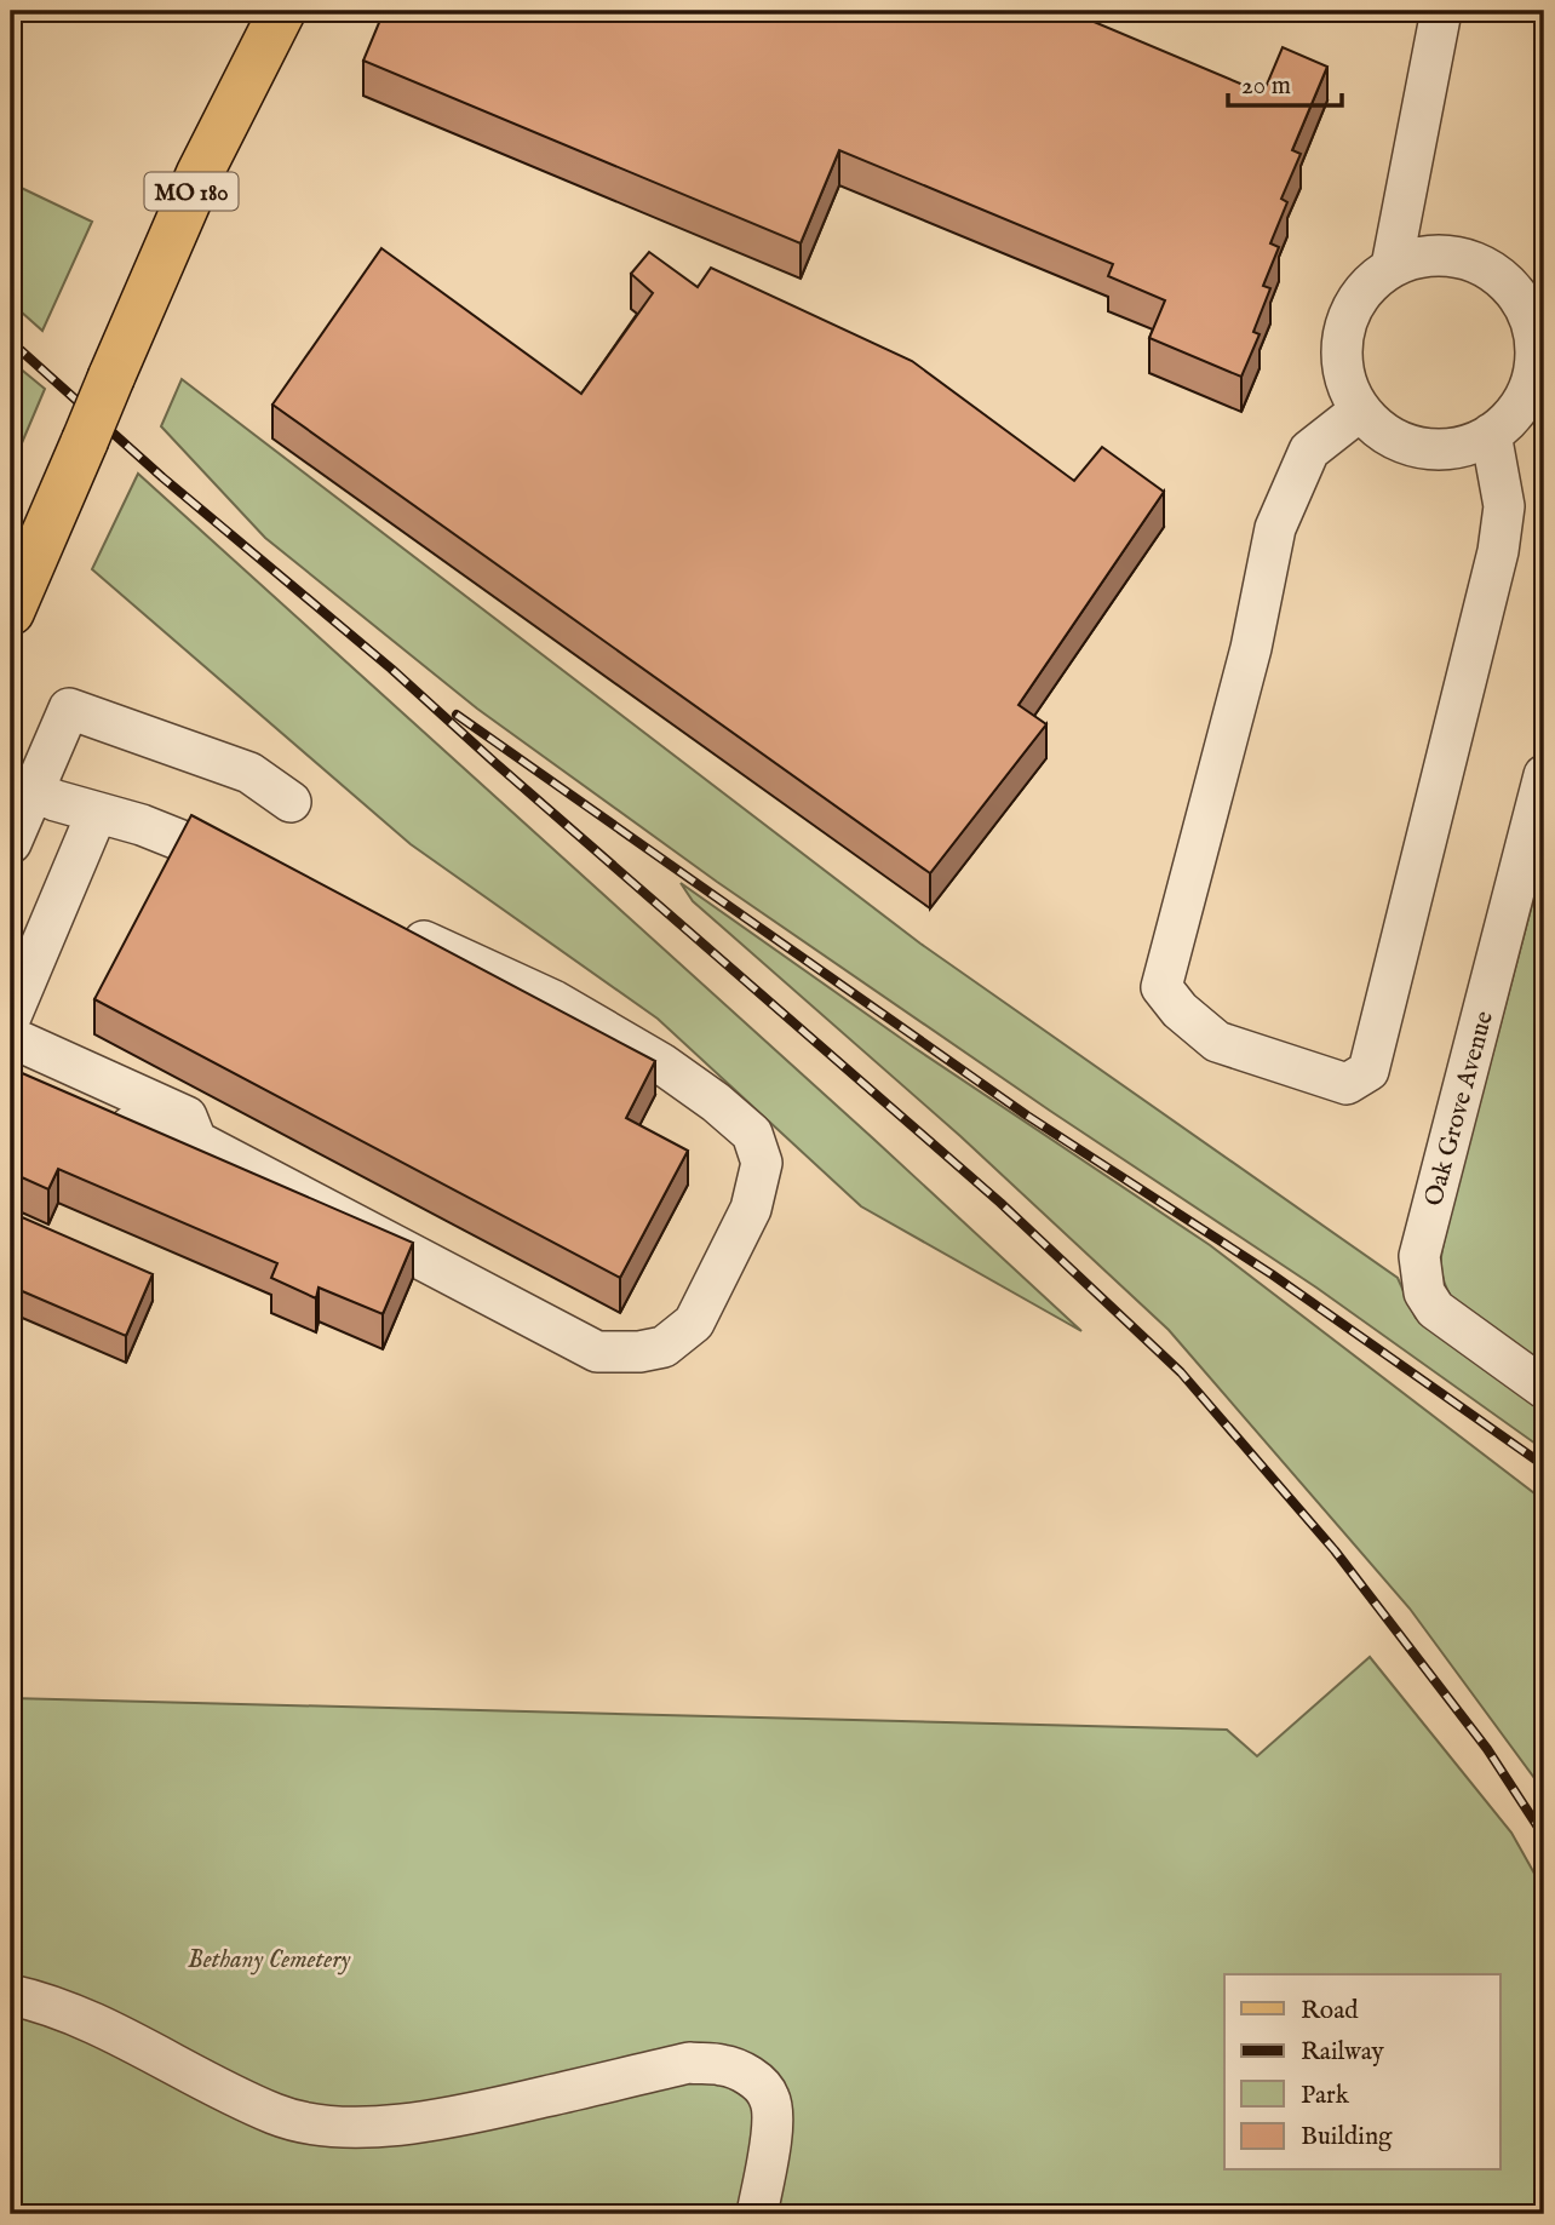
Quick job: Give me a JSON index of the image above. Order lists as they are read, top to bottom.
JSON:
{
  "streets": {
    "main road": ["MO 180"],
    "street": ["Oak Grove Avenue"]
  },
  "parks": ["Bethany Cemetery"],
  "legend": [
    "Road",
    "Railway",
    "Park",
    "Building"
  ],
  "scale_bar": "20 m"
}
